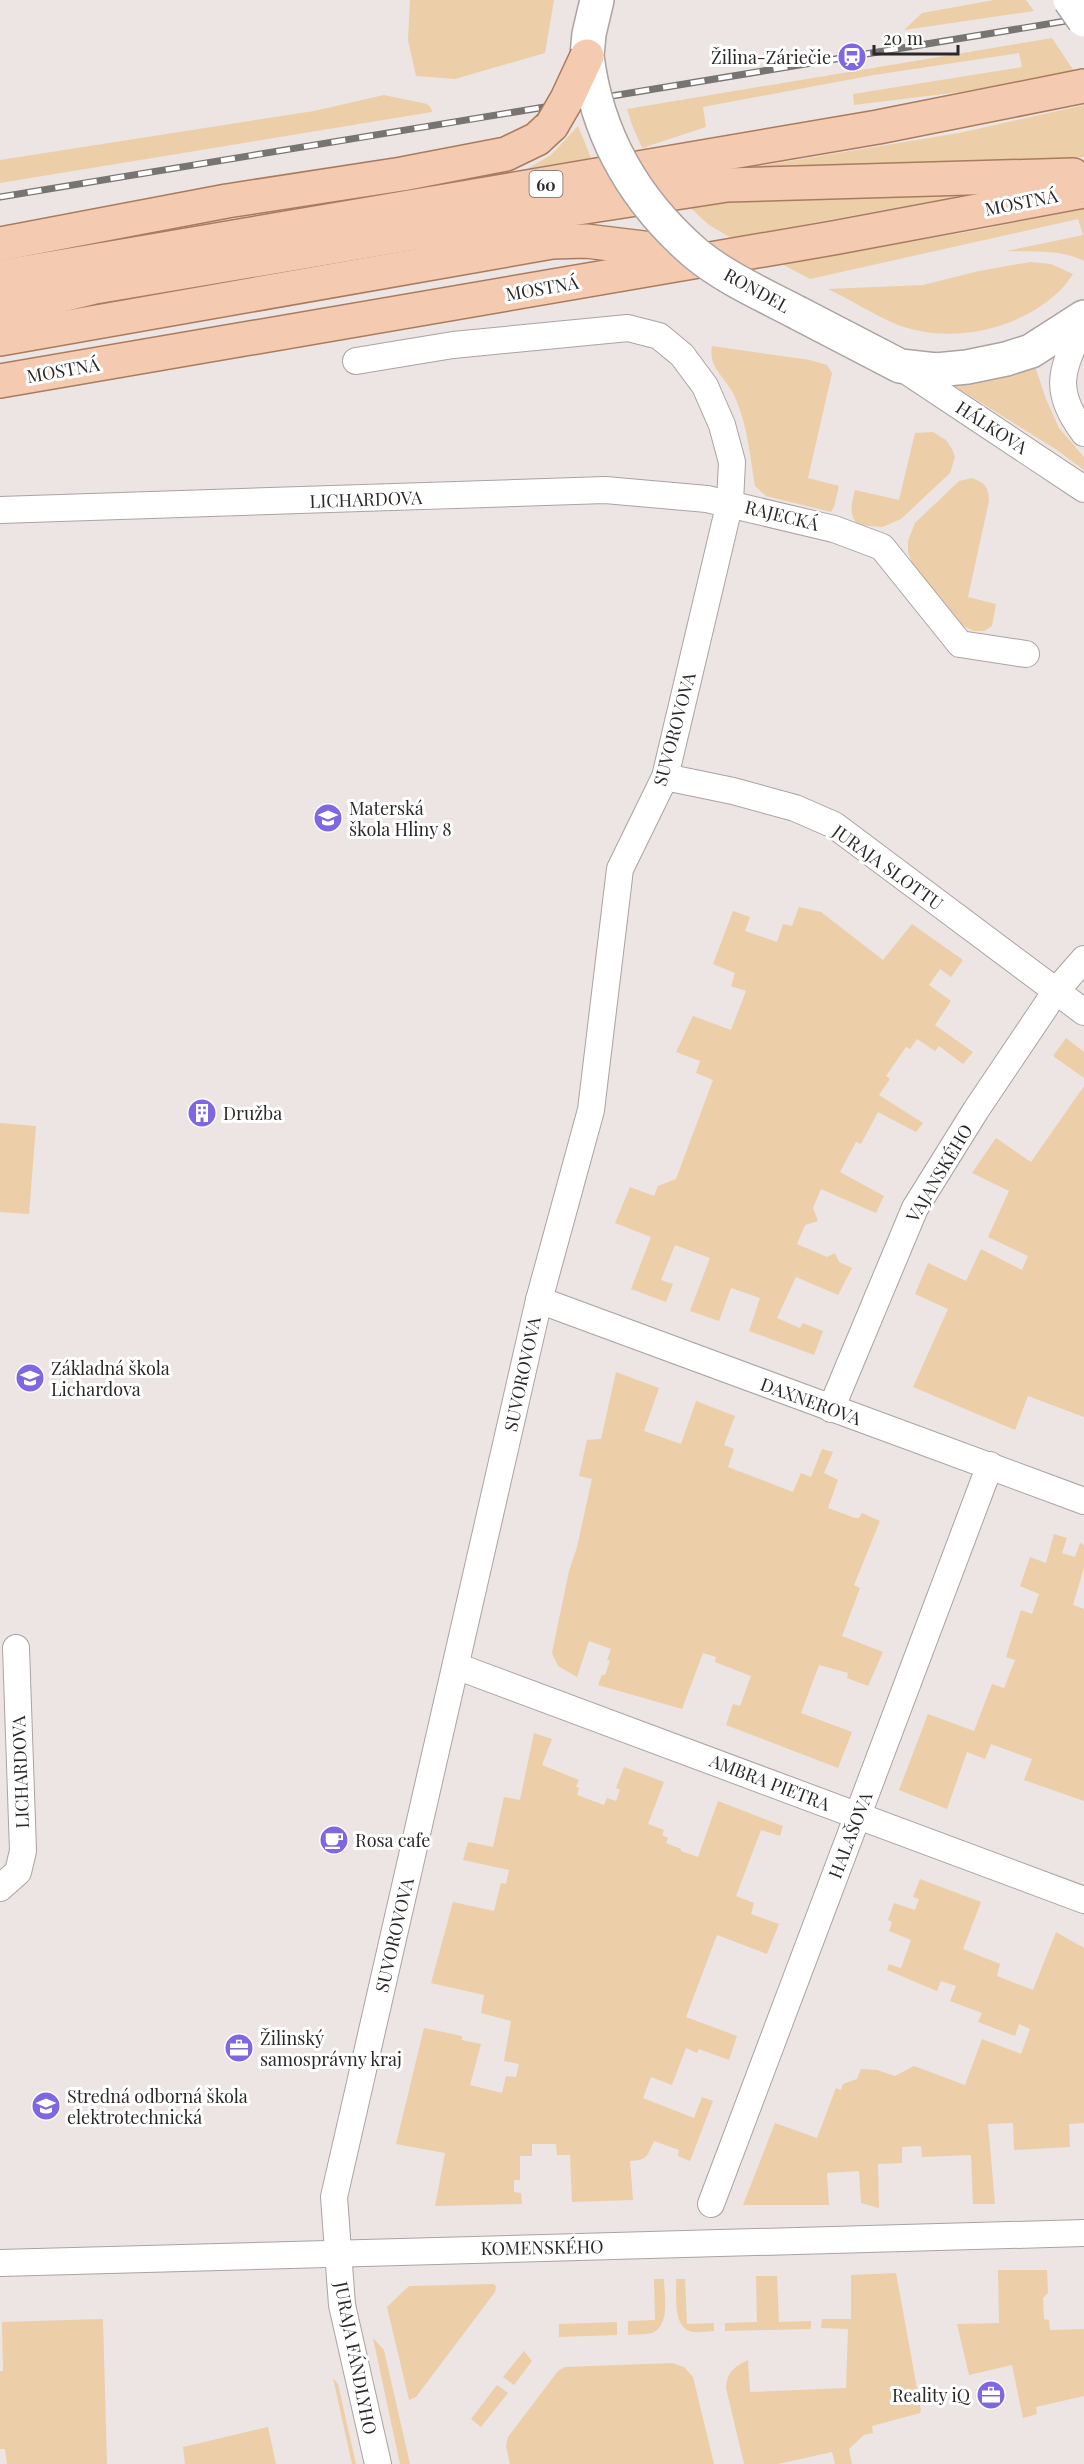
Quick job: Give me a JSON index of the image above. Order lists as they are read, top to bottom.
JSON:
{
  "streets": {
    "main road": ["60", "MOSTNÁ"],
    "street": [
      "RONDEL",
      "HÁLKOVA",
      "LICHARDOVA",
      "RAJECKÁ",
      "SUVOROVOVA",
      "JURAJA SLOTTU",
      "VAJANSKÉHO",
      "DAXNEROVA",
      "AMBRA PIETRA",
      "HALAŠOVA",
      "KOMENSKÉHO",
      "JURAJA FÁNDLYHO"
    ]
  },
  "crossings": [
    ["RONDEL", "HÁLKOVA"],
    ["LICHARDOVA", "RAJECKÁ"],
    ["LICHARDOVA", "SUVOROVOVA"],
    ["RAJECKÁ", "SUVOROVOVA"],
    ["SUVOROVOVA", "JURAJA SLOTTU"],
    ["SUVOROVOVA", "DAXNEROVA"],
    ["SUVOROVOVA", "AMBRA PIETRA"],
    ["SUVOROVOVA", "KOMENSKÉHO"],
    ["SUVOROVOVA", "JURAJA FÁNDLYHO"],
    ["JURAJA SLOTTU", "VAJANSKÉHO"],
    ["VAJANSKÉHO", "DAXNEROVA"],
    ["DAXNEROVA", "HALAŠOVA"],
    ["AMBRA PIETRA", "HALAŠOVA"],
    ["KOMENSKÉHO", "JURAJA FÁNDLYHO"]
  ],
  "places": {
    "station": ["Žilina-Záriečie"],
    "school or university": ["Materská škola Hliny 8", "Základná škola Lichardova", "Stredná odborná škola elektrotechnická"],
    "building": ["Družba"],
    "cafe": ["Rosa cafe"],
    "office": ["Žilinský samosprávny kraj", "Reality iQ"]
  },
  "scale_bar": "20 m"
}
